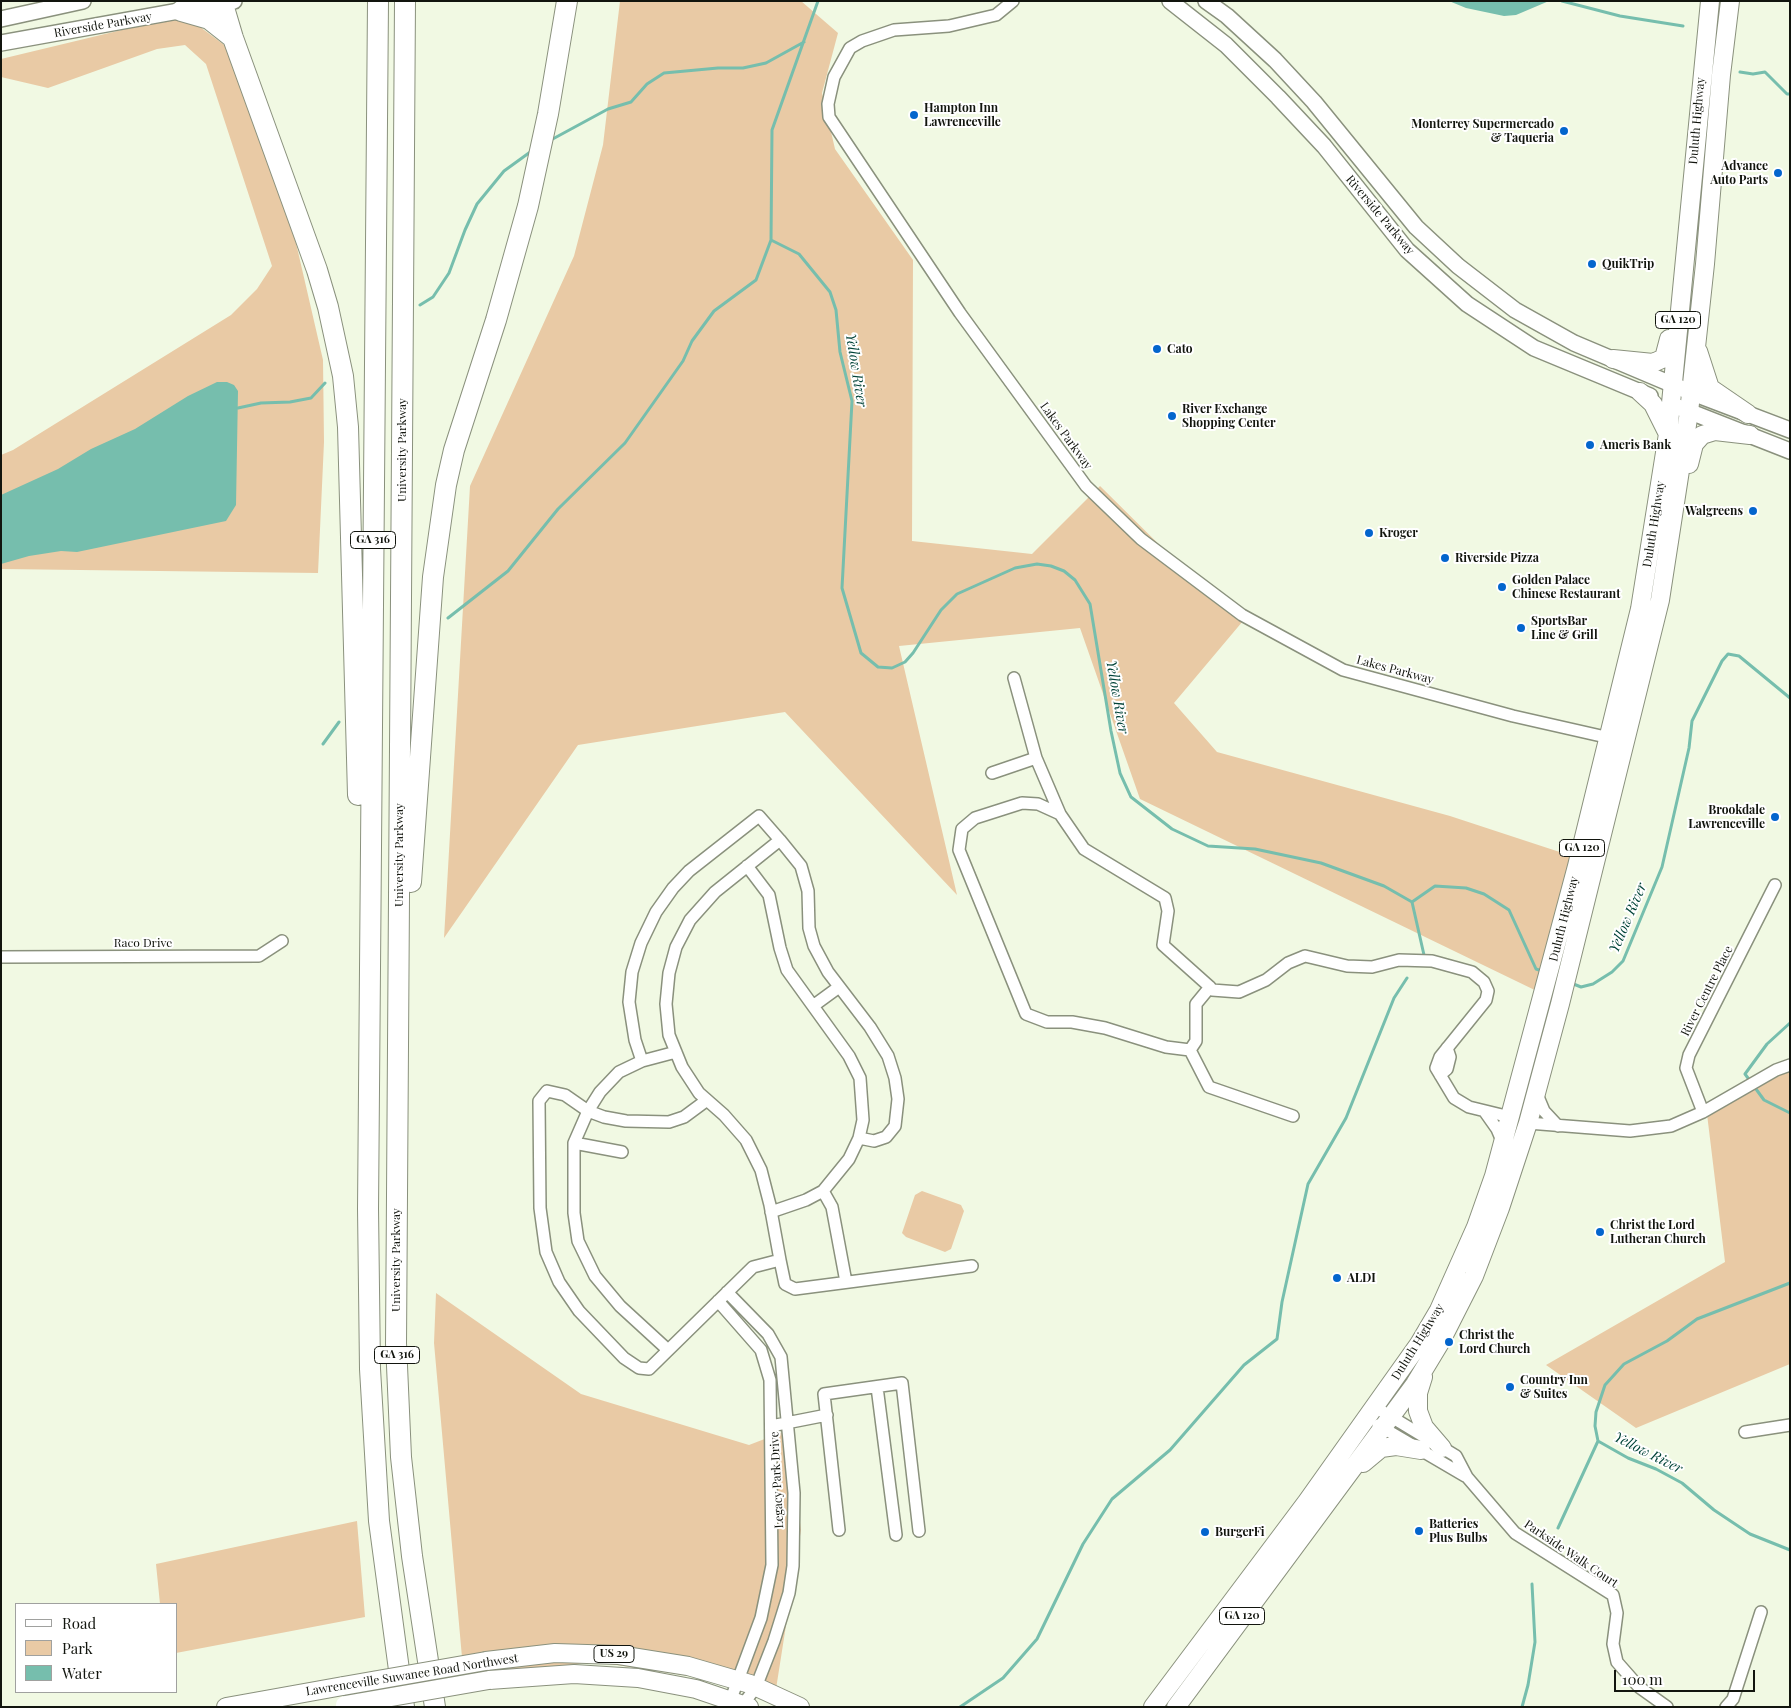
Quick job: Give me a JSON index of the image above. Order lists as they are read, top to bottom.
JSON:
{
  "streets": {
    "highway": ["University Parkway", "GA 316"],
    "main road": [
      "Riverside Parkway",
      "Duluth Highway",
      "GA 120",
      "US 29",
      "Lawrenceville Suwanee Road Northwest"
    ],
    "street": [
      "Lakes Parkway",
      "Raco Drive",
      "River Centre Place",
      "Legacy Park Drive",
      "Parkside Walk Court"
    ]
  },
  "crossings": [
    ["Riverside Parkway", "Duluth Highway"],
    ["Duluth Highway", "Lakes Parkway"],
    ["Legacy Park Drive", "Lawrenceville Suwanee Road Northwest"]
  ],
  "water": ["Yellow River"],
  "places": [
    "Hampton Inn Lawrenceville",
    "Monterrey Supermercado & Taqueria",
    "Advance Auto Parts",
    "QuikTrip",
    "Cato",
    "River Exchange Shopping Center",
    "Ameris Bank",
    "Walgreens",
    "Kroger",
    "Riverside Pizza",
    "Golden Palace Chinese Restaurant",
    "SportsBar Line & Grill",
    "Brookdale Lawrenceville",
    "Christ the Lord Lutheran Church",
    "ALDI",
    "Christ the Lord Church",
    "Country Inn & Suites",
    "Batteries Plus Bulbs",
    "BurgerFi"
  ],
  "legend": ["Road", "Park", "Water"],
  "scale_bar": "100 m"
}
